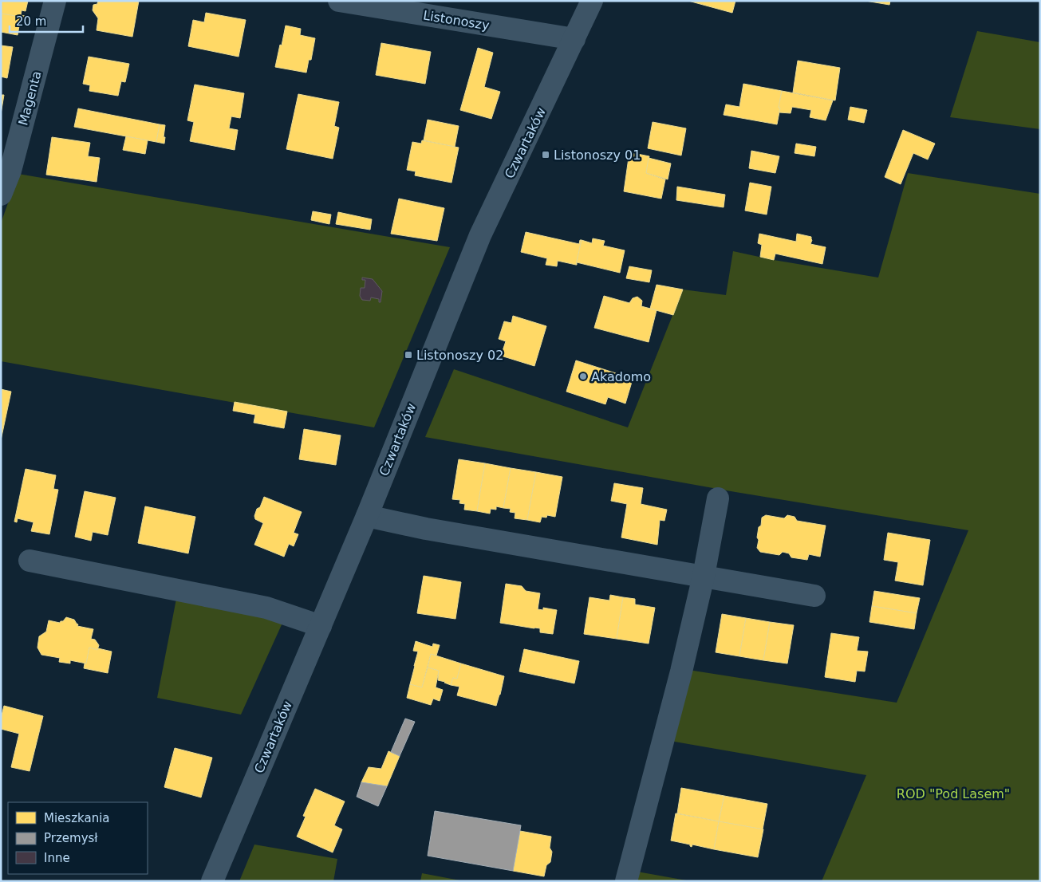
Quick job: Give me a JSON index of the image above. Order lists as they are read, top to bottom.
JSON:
{
  "streets": {
    "street": ["Listonoszy", "Magenta", "Czwartaków"]
  },
  "crossings": [
    ["Listonoszy", "Czwartaków"]
  ],
  "parks": ["ROD \"Pod Lasem\""],
  "places": {
    "transit": ["Listonoszy 01", "Listonoszy 02"],
    "other": ["Akadomo"]
  },
  "legend": ["Mieszkania", "Przemysł", "Inne"],
  "scale_bar": "20 m"
}
